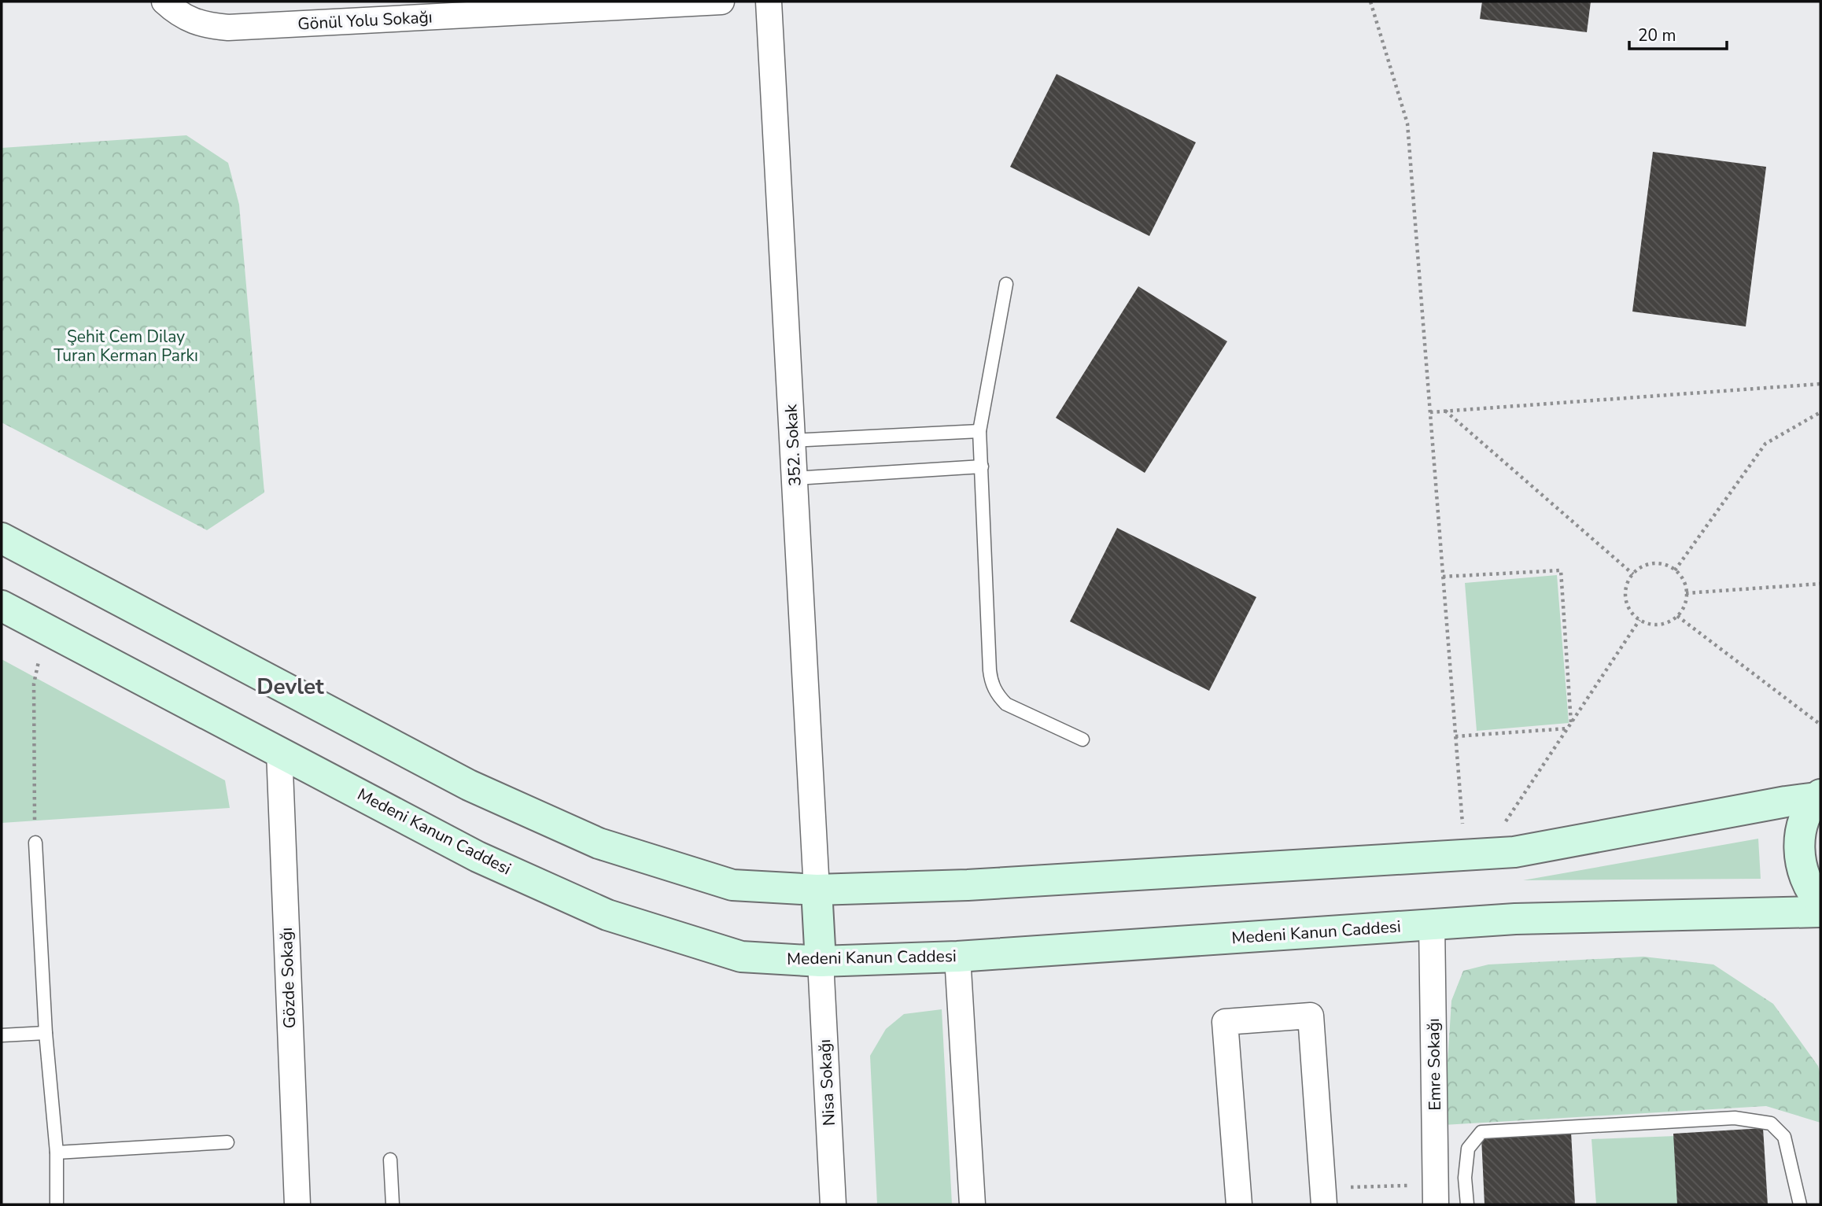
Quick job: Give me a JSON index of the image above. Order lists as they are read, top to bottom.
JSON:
{
  "streets": {
    "main road": ["Medeni Kanun Caddesi"],
    "street": [
      "Gönül Yolu Sokağı",
      "352. Sokak",
      "Gözde Sokağı",
      "Emre Sokağı",
      "Nisa Sokağı"
    ]
  },
  "crossings": [
    ["Medeni Kanun Caddesi", "Gözde Sokağı"],
    ["Medeni Kanun Caddesi", "Emre Sokağı"],
    ["Medeni Kanun Caddesi", "Nisa Sokağı"]
  ],
  "districts": ["Devlet"],
  "parks": ["Şehit Cem Dilay Turan Kerman Parkı"],
  "scale_bar": "20 m"
}
